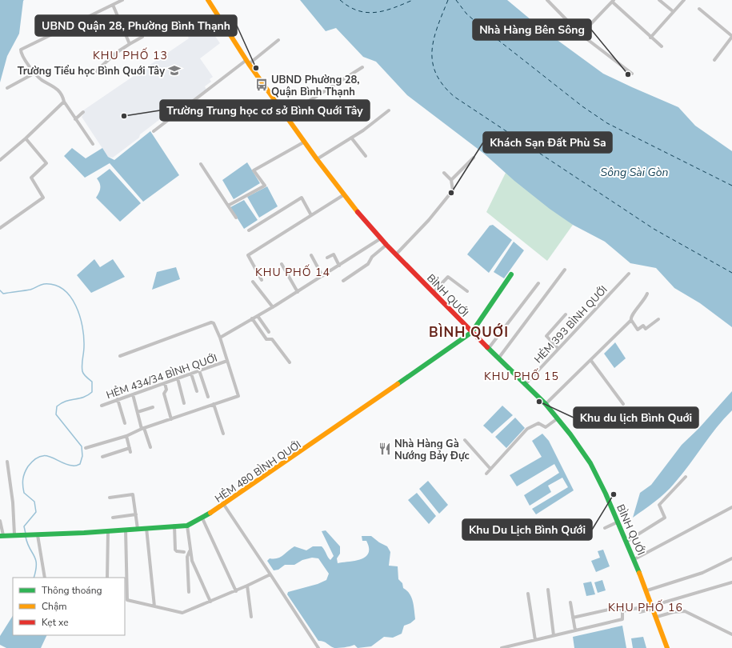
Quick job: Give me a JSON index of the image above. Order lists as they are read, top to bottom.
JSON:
{
  "streets": {
    "main road": ["BÌNH QUỚI", "HẺM 480 BÌNH QUỚI"],
    "street": ["HẺM 393 BÌNH QUỚI", "HẺM 434/34 BÌNH QUỚI"]
  },
  "crossings": [
    ["BÌNH QUỚI", "HẺM 393 BÌNH QUỚI"],
    ["BÌNH QUỚI", "HẺM 480 BÌNH QUỚI"]
  ],
  "districts": [
    "KHU PHỐ 13",
    "KHU PHỐ 14",
    "BÌNH QUỚI",
    "KHU PHỐ 15",
    "KHU PHỐ 16"
  ],
  "water": ["Sông Sài Gòn"],
  "places": {
    "other": [
      "UBND Quận 28, Phường Bình Thạnh",
      "Nhà Hàng Bên Sông",
      "Trường Trung học cơ sở Bình Quới Tây",
      "Khách Sạn Đất Phù Sa",
      "Khu du lịch Bình Quới",
      "Khu Du Lịch Bình Qưới"
    ],
    "school or university": ["Trường Tiểu học Bình Quới Tây"],
    "bus stop": ["UBND Phường 28, Quận Bình Thạnh"],
    "restaurant": ["Nhà Hàng Gà Nướng Bảy Đực"]
  },
  "legend": ["Thông thoáng", "Chậm", "Kẹt xe"]
}
